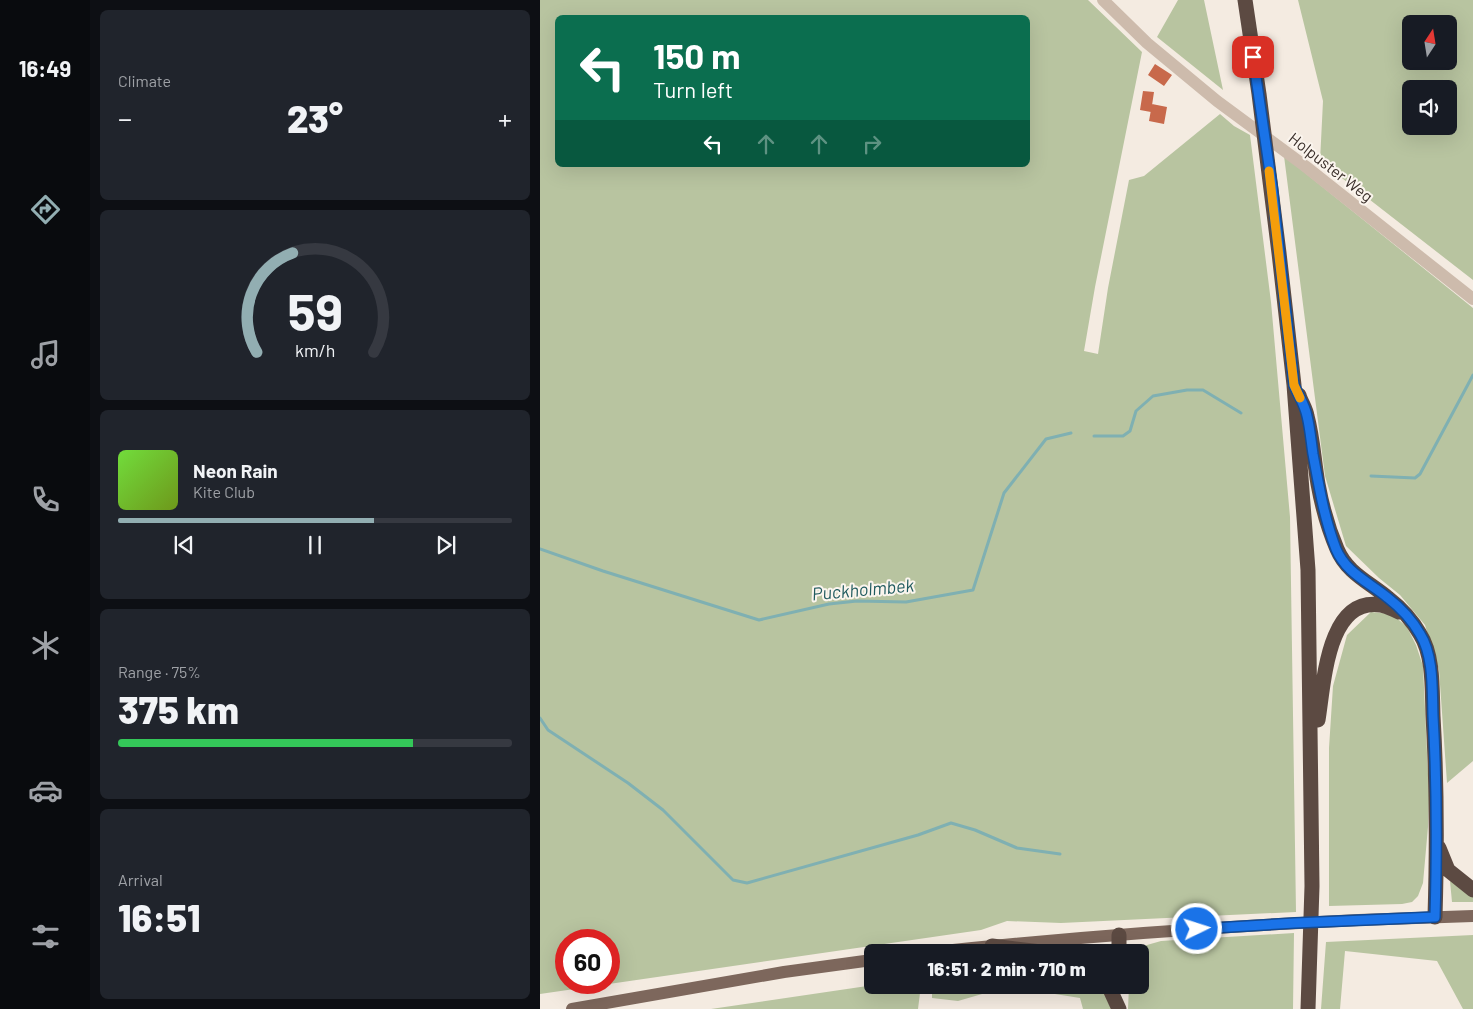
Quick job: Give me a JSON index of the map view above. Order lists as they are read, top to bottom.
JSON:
{
  "streets": {
    "street": ["Holpuster Weg"]
  },
  "water": ["Puckholmbek"],
  "north": "top",
  "page": {
    "tabs": "16:49",
    "tile": [
      "Climate",
      ["Range · 75%", "375 km"],
      ["Arrival", "16:51"]
    ],
    "turn": ["150 m", "Turn left"],
    "heat": ["−", "23°", "+"],
    "song": ["Neon Rain", "Kite Club"],
    "limit": "60",
    "trip": "16:51 · 2 min · 710 m",
    "gauge": ["59", "km/h"]
  }
}
